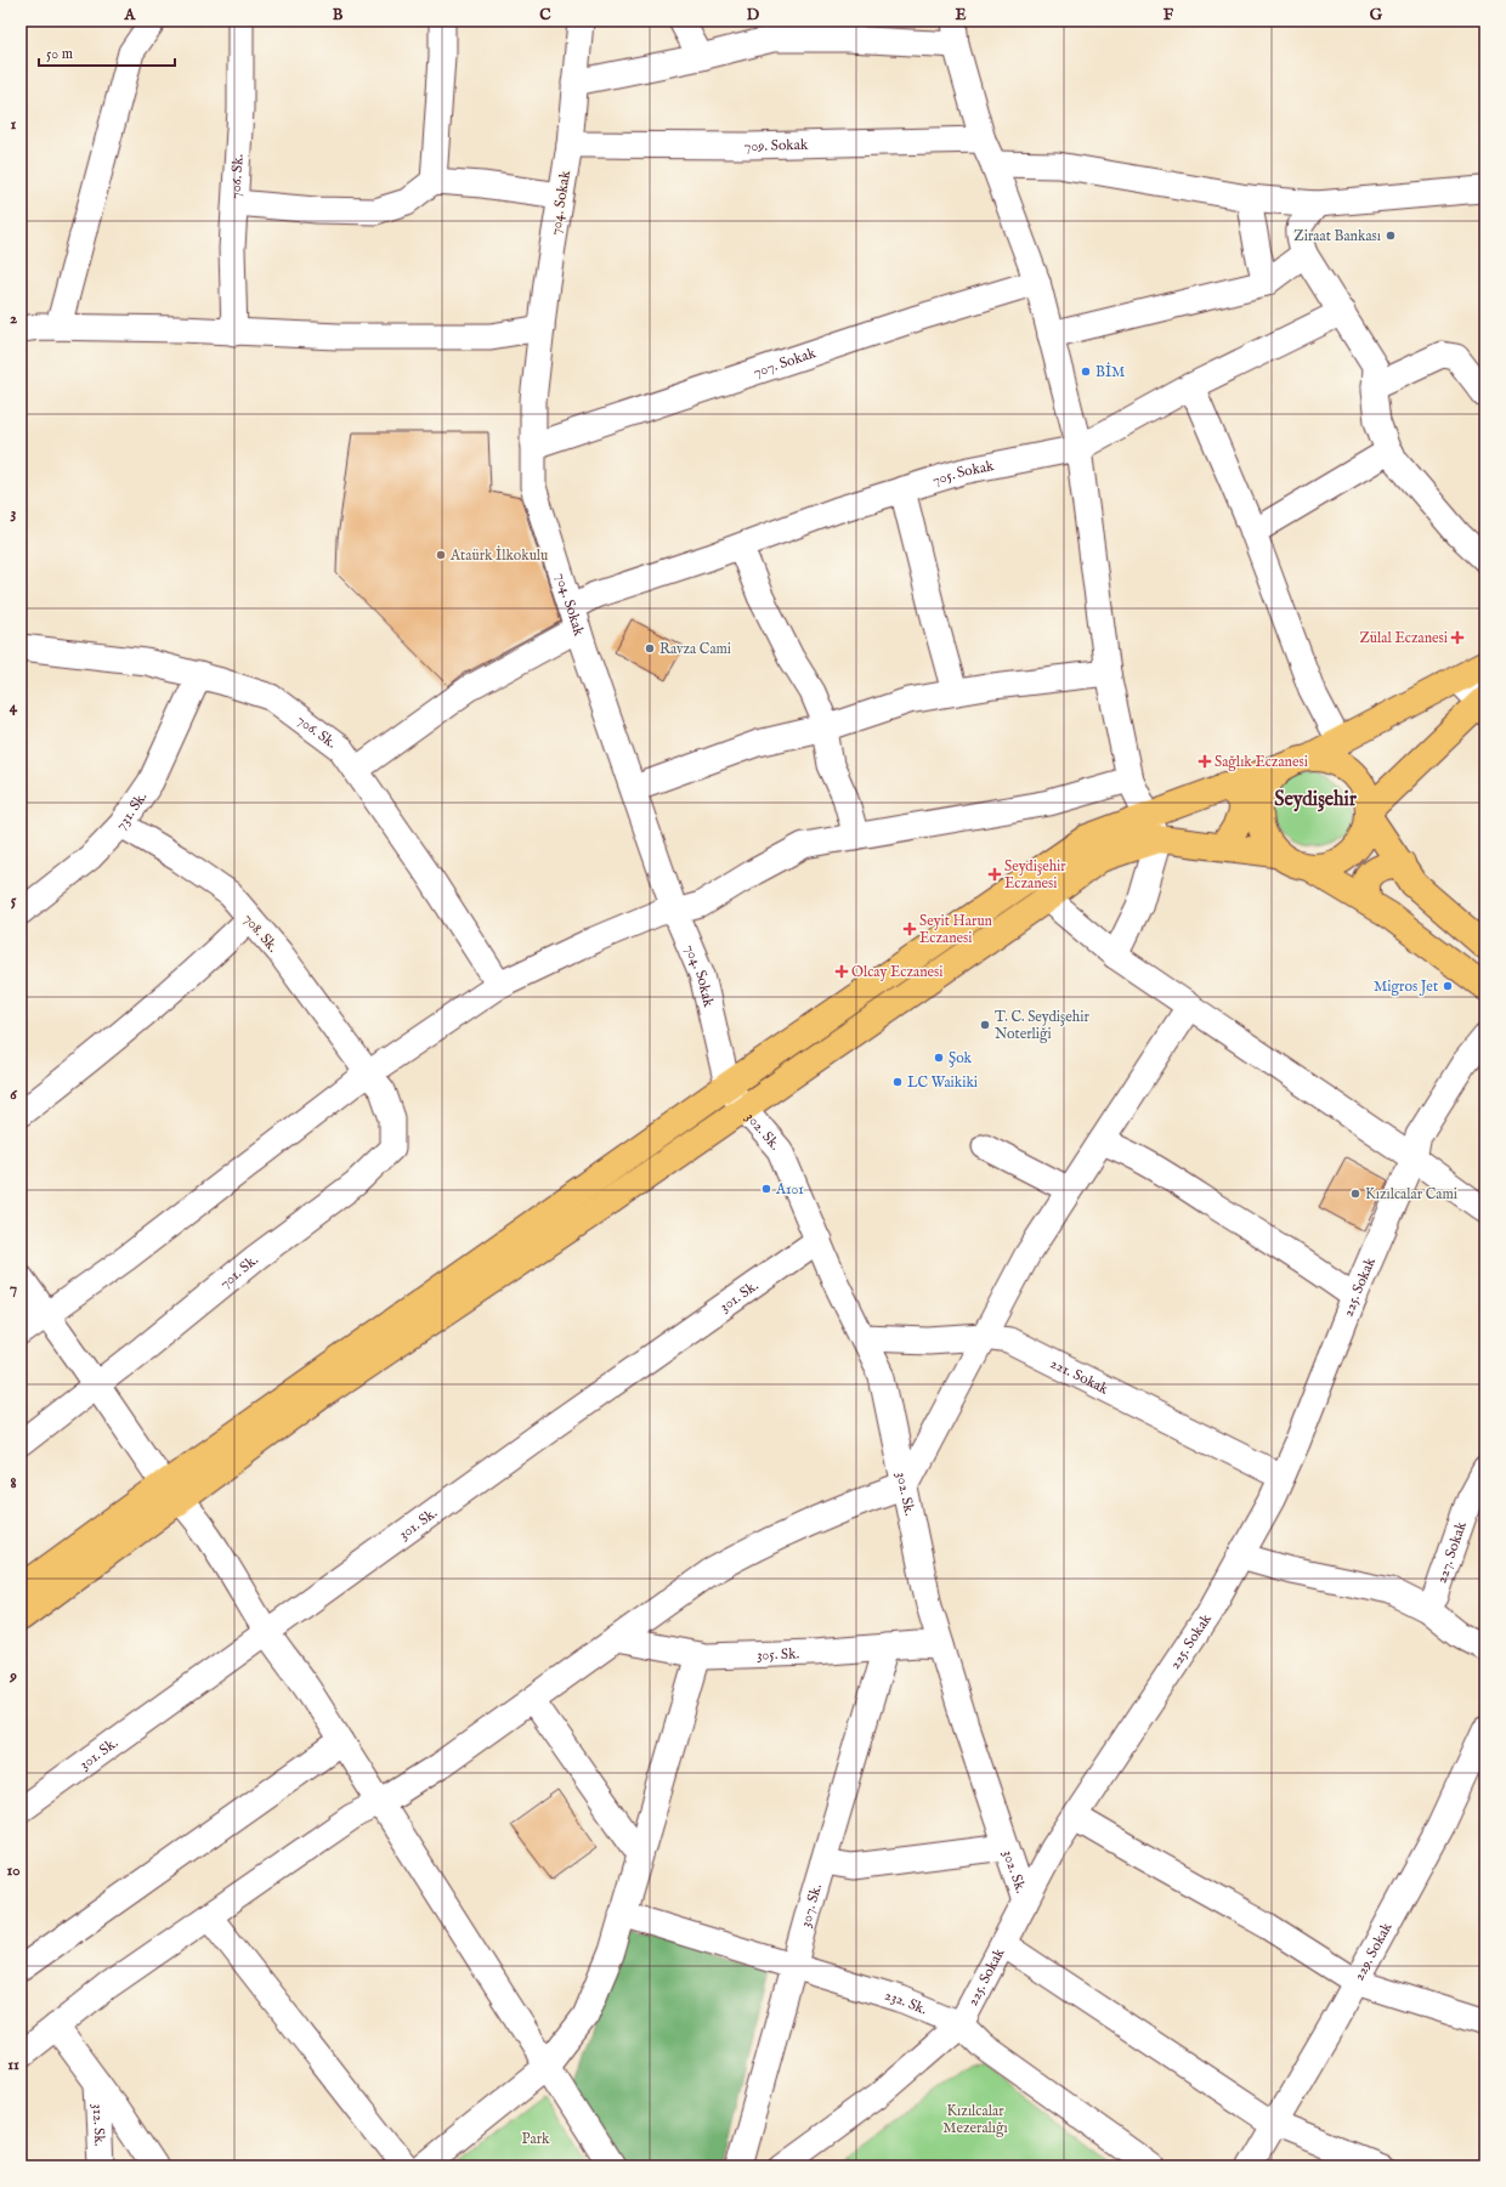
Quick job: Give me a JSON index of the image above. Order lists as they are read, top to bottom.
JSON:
{
  "streets": {
    "street": [
      "709. Sokak",
      "706. Sk.",
      "704. Sokak",
      "707. Sokak",
      "705. Sokak",
      "731. Sk.",
      "708. Sk.",
      "302. Sk.",
      "701. Sk.",
      "225. Sokak",
      "301. Sk.",
      "221. Sokak",
      "227. Sokak",
      "305. Sk.",
      "307. Sk.",
      "229. Sokak",
      "232. Sk.",
      "312. Sk."
    ]
  },
  "crossings": [
    ["709. Sokak", "704. Sokak"],
    ["706. Sk.", "705. Sokak"],
    ["706. Sk.", "731. Sk."],
    ["704. Sokak", "707. Sokak"],
    ["704. Sokak", "705. Sokak"],
    ["704. Sokak", "302. Sk."],
    ["731. Sk.", "708. Sk."],
    ["708. Sk.", "701. Sk."],
    ["302. Sk.", "225. Sokak"],
    ["302. Sk.", "301. Sk."],
    ["302. Sk.", "221. Sokak"],
    ["302. Sk.", "305. Sk."],
    ["225. Sokak", "221. Sokak"],
    ["225. Sokak", "232. Sk."],
    ["305. Sk.", "307. Sk."],
    ["307. Sk.", "232. Sk."]
  ],
  "districts": ["Seydişehir"],
  "parks": ["Kızılcalar Mezeralığı", "Park"],
  "places": {
    "other": [
      "Ziraat Bankası",
      "BİM",
      "Ataürk İlkokulu",
      "Ravza Cami",
      "Migros Jet",
      "T. C. Seydişehir Noterliği",
      "Şok",
      "LC Waikiki",
      "A101",
      "Kızılcalar Cami"
    ],
    "health": [
      "Zülal Eczanesi",
      "Sağlık Eczanesi",
      "Seydişehir Eczanesi",
      "Seyit Harun Eczanesi",
      "Olcay Eczanesi"
    ]
  },
  "scale_bar": "50 m",
  "grid": {
    "columns": [
      "A",
      "B",
      "C",
      "D",
      "E",
      "F",
      "G"
    ],
    "rows": [
      "1",
      "2",
      "3",
      "4",
      "5",
      "6",
      "7",
      "8",
      "9",
      "10",
      "11"
    ]
  }
}
